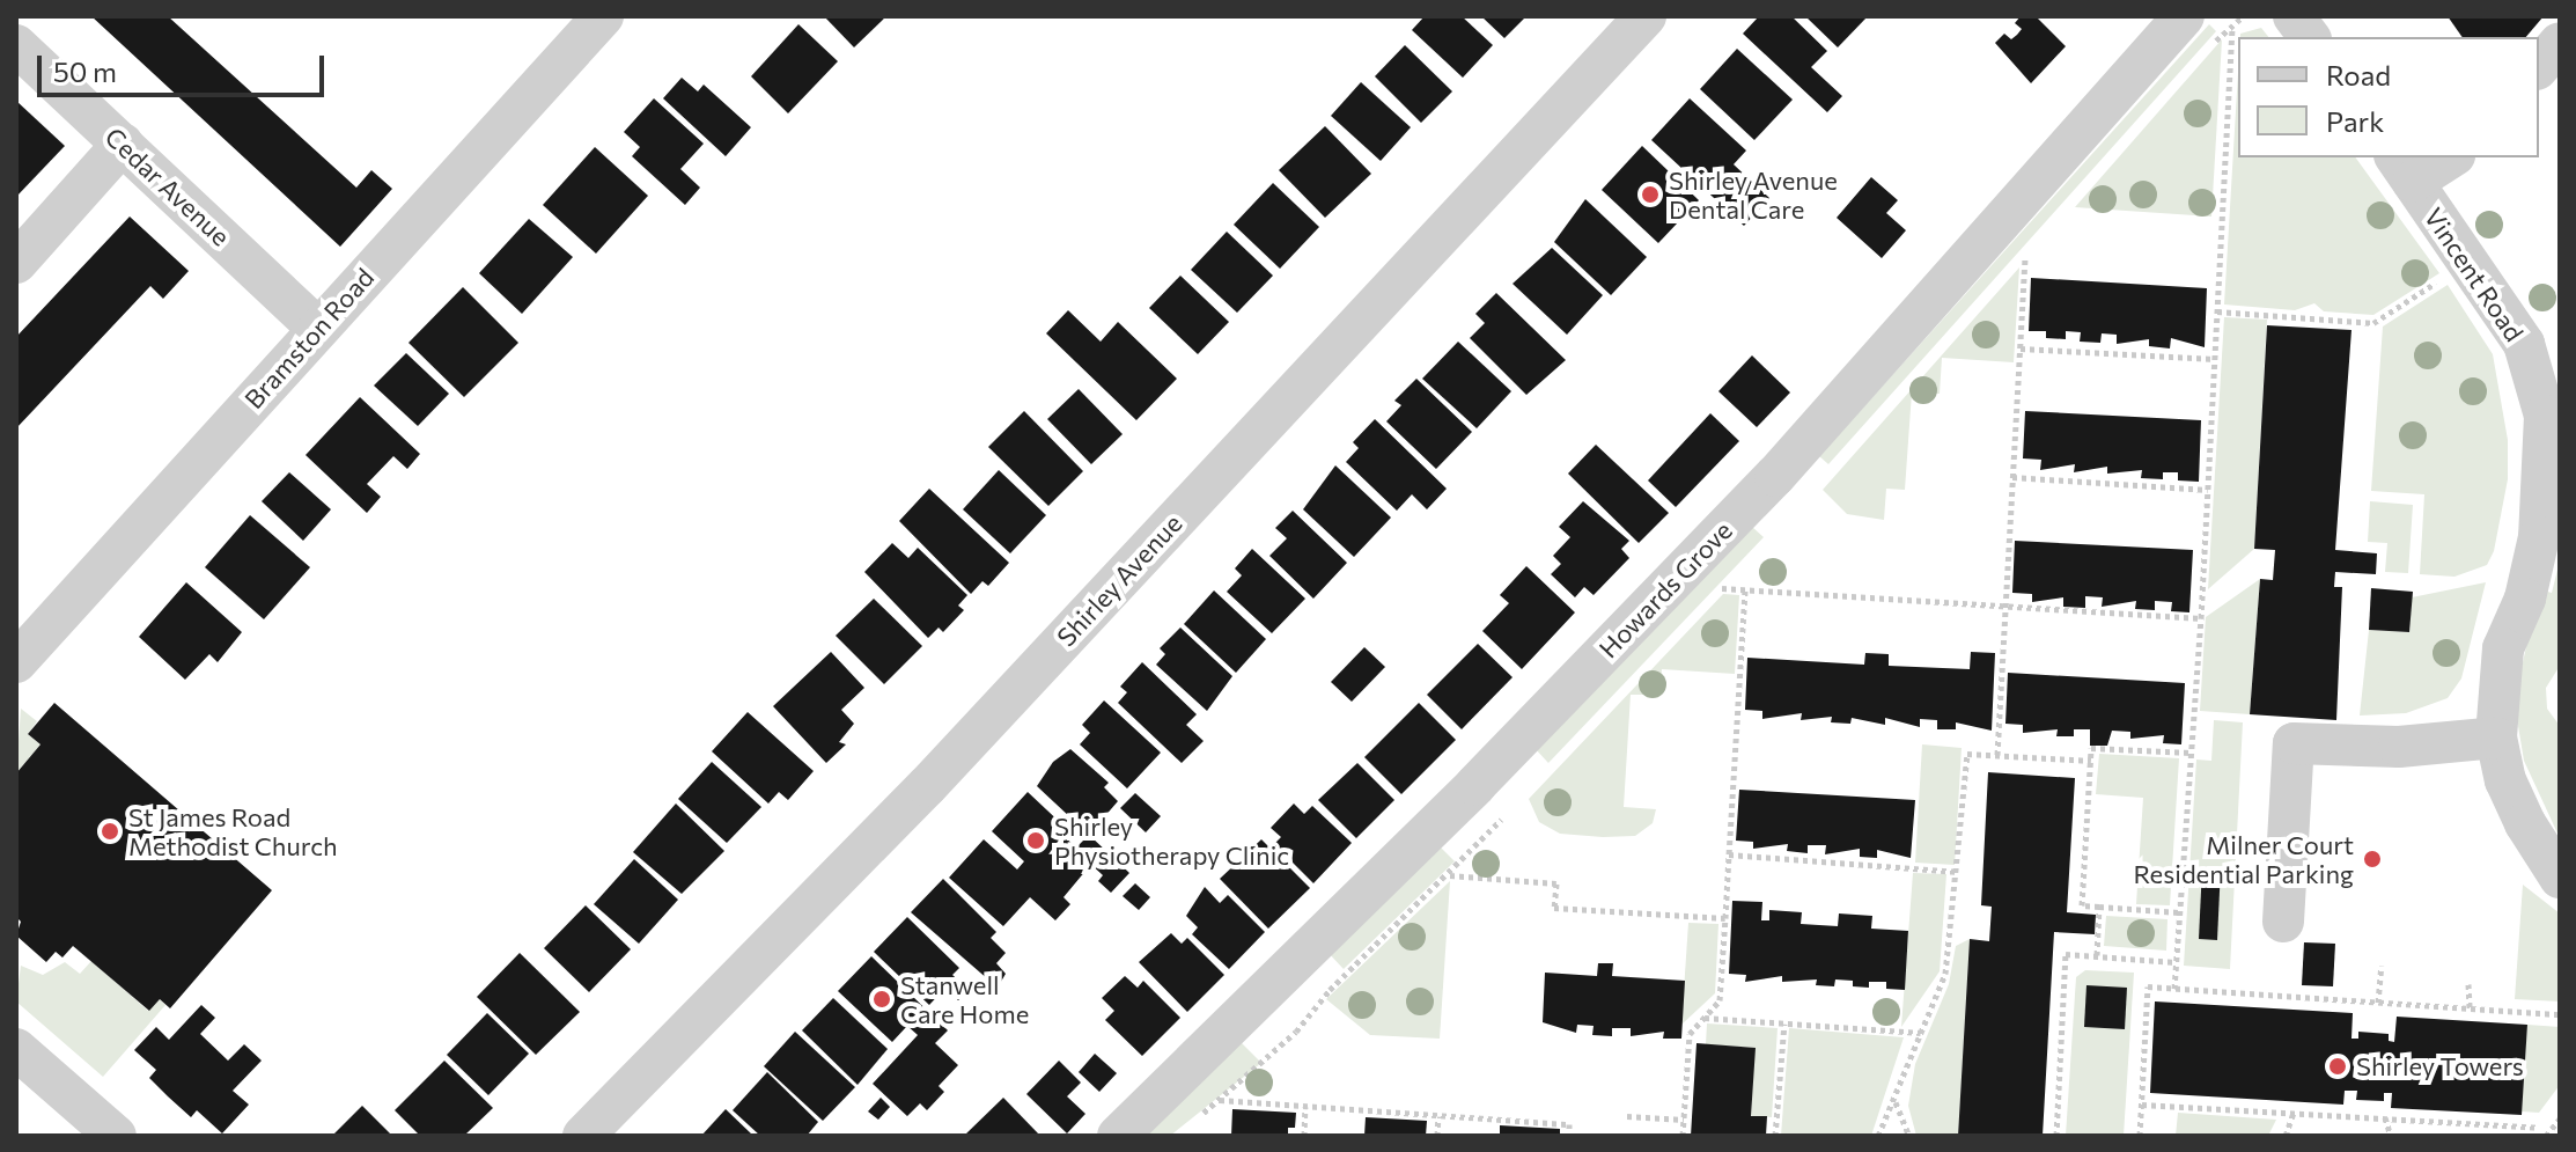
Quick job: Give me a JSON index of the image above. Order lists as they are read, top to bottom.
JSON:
{
  "streets": {
    "street": [
      "Cedar Avenue",
      "Vincent Road",
      "Bramston Road",
      "Shirley Avenue",
      "Howards Grove"
    ]
  },
  "crossings": [
    ["Cedar Avenue", "Bramston Road"]
  ],
  "places": [
    "Shirley Avenue Dental Care",
    "St James Road Methodist Church",
    "Shirley Physiotherapy Clinic",
    "Milner Court Residential Parking",
    "Stanwell Care Home",
    "Shirley Towers"
  ],
  "legend": ["Road", "Park"],
  "scale_bar": "50 m"
}
